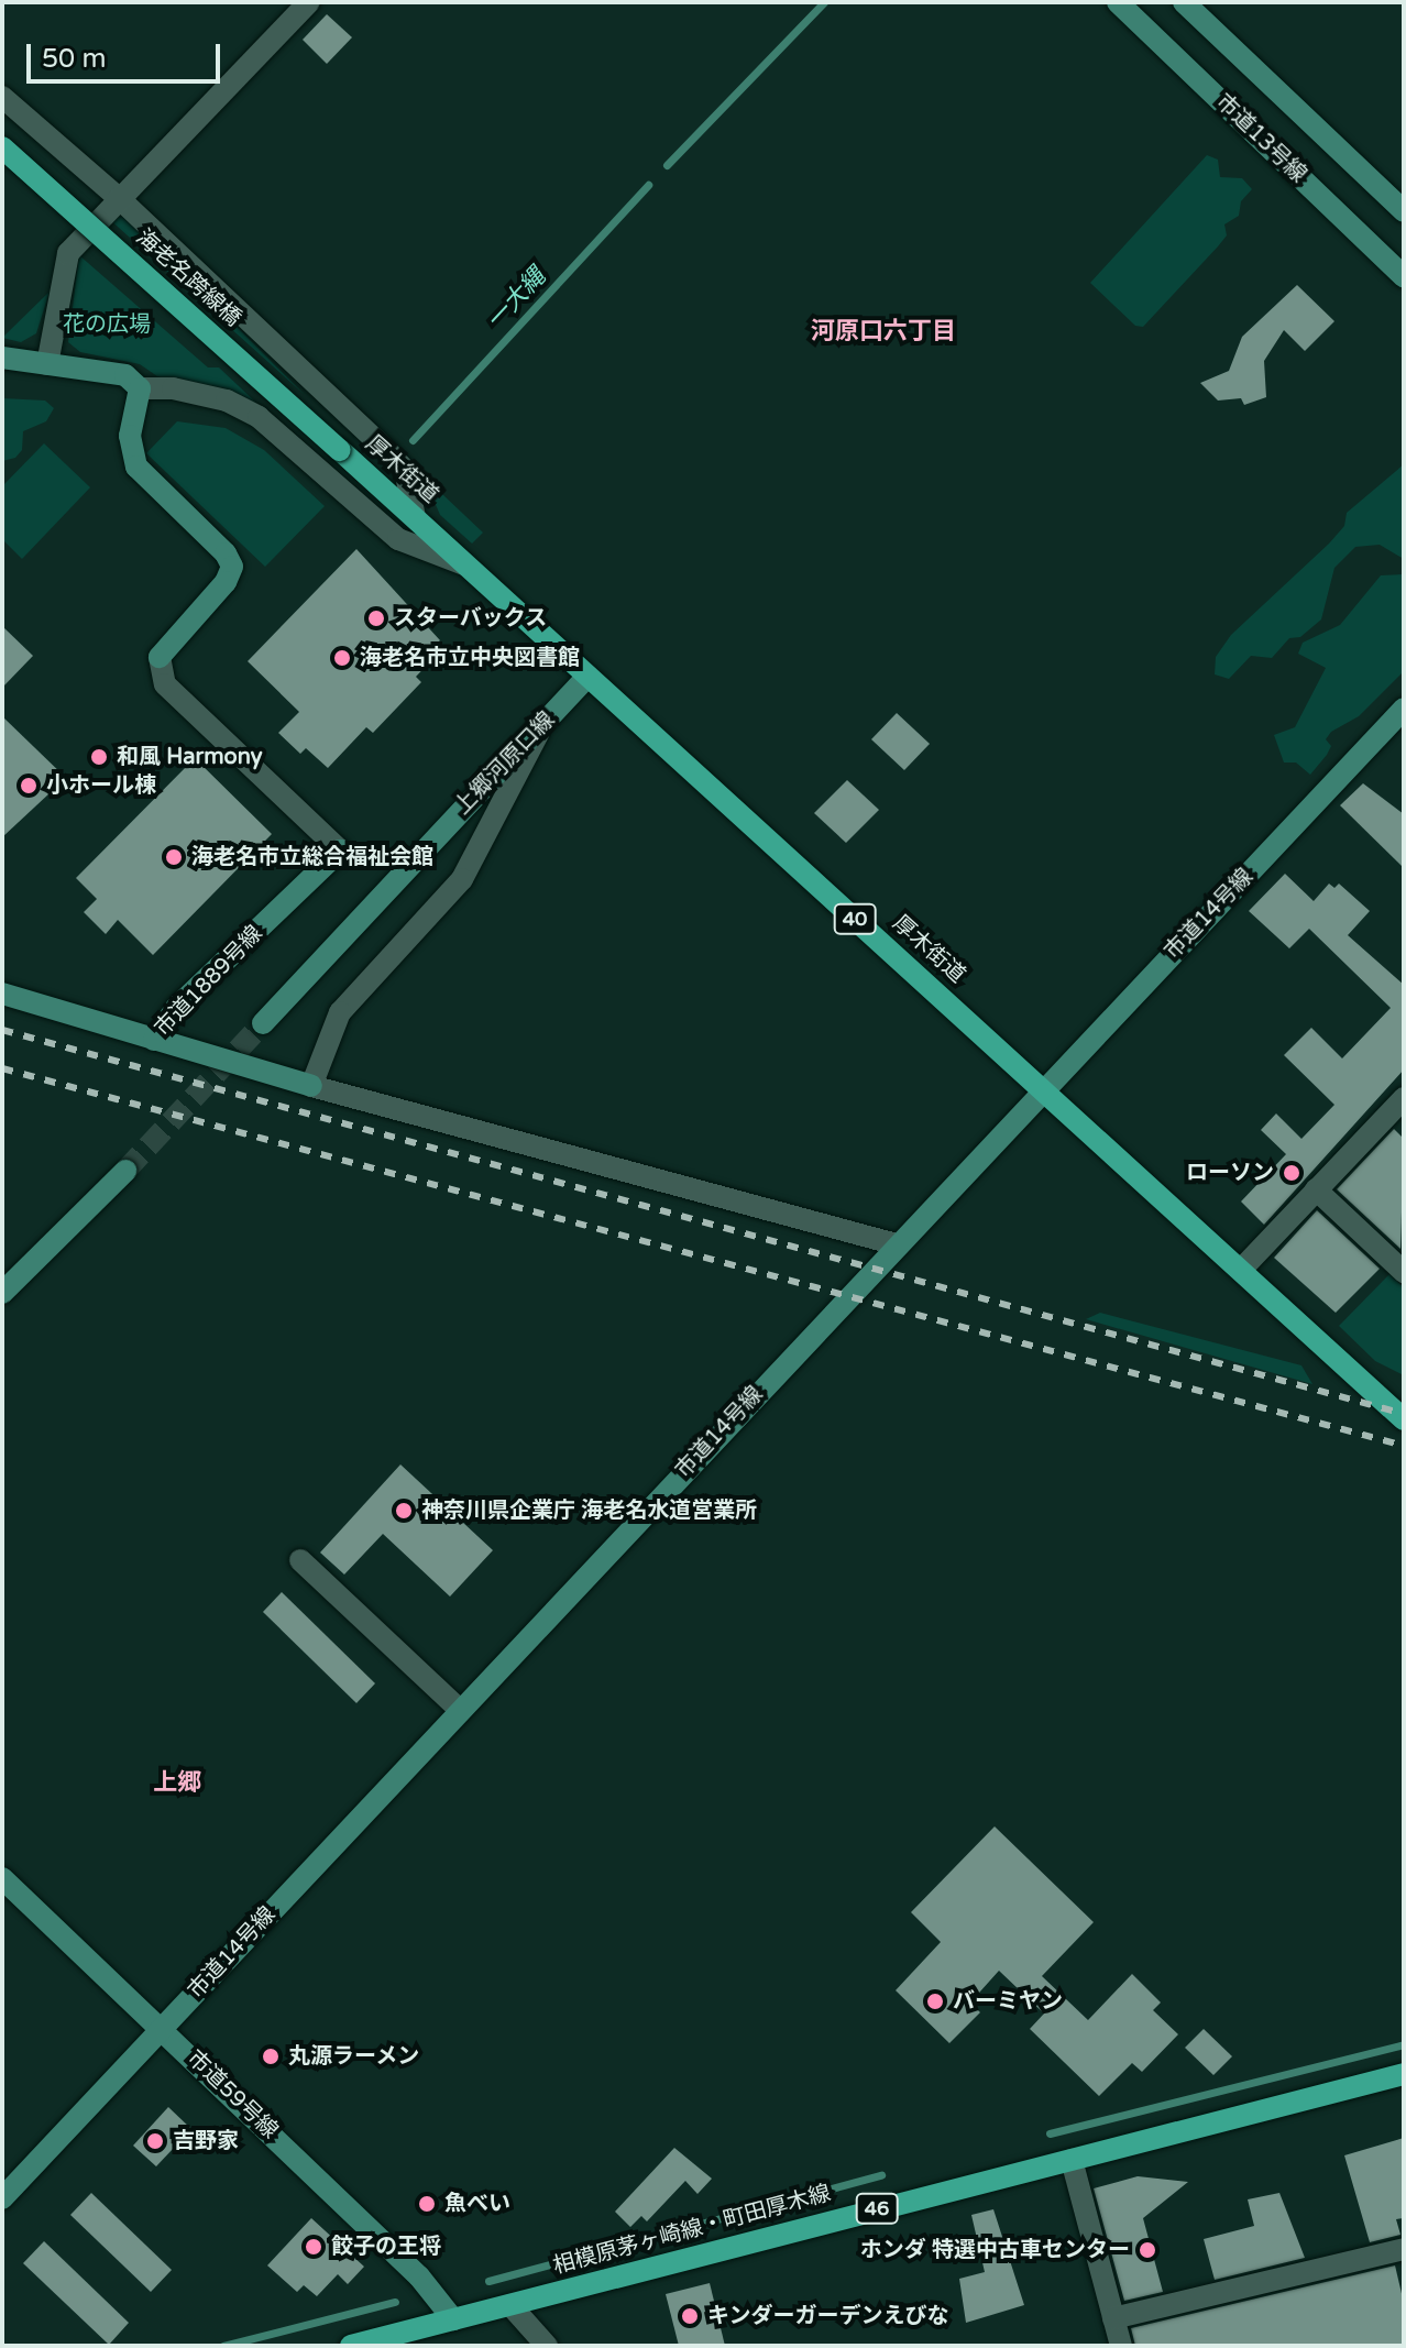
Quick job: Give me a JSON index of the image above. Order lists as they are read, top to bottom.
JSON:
{
  "streets": {
    "main road": [
      "海老名跨線橋",
      "厚木街道",
      "40",
      "46",
      "相模原茅ヶ崎線・町田厚木線"
    ],
    "street": [
      "市道13号線",
      "上郷河原口線",
      "市道14号線",
      "市道1889号線",
      "市道59号線"
    ]
  },
  "crossings": [
    ["海老名跨線橋", "厚木街道"],
    ["厚木街道", "上郷河原口線"],
    ["厚木街道", "市道14号線"],
    ["市道14号線", "市道59号線"],
    ["市道59号線", "相模原茅ヶ崎線・町田厚木線"]
  ],
  "districts": ["河原口六丁目", "上郷"],
  "water": ["一大縄"],
  "parks": ["花の広場"],
  "places": [
    "スターバックス",
    "海老名市立中央図書館",
    "和風 Harmony",
    "小ホール棟",
    "海老名市立総合福祉会館",
    "ローソン",
    "神奈川県企業庁 海老名水道営業所",
    "バーミヤン",
    "丸源ラーメン",
    "吉野家",
    "魚べい",
    "餃子の王将",
    "ホンダ 特選中古車センター",
    "キンダーガーデンえびな"
  ],
  "scale_bar": "50 m"
}
